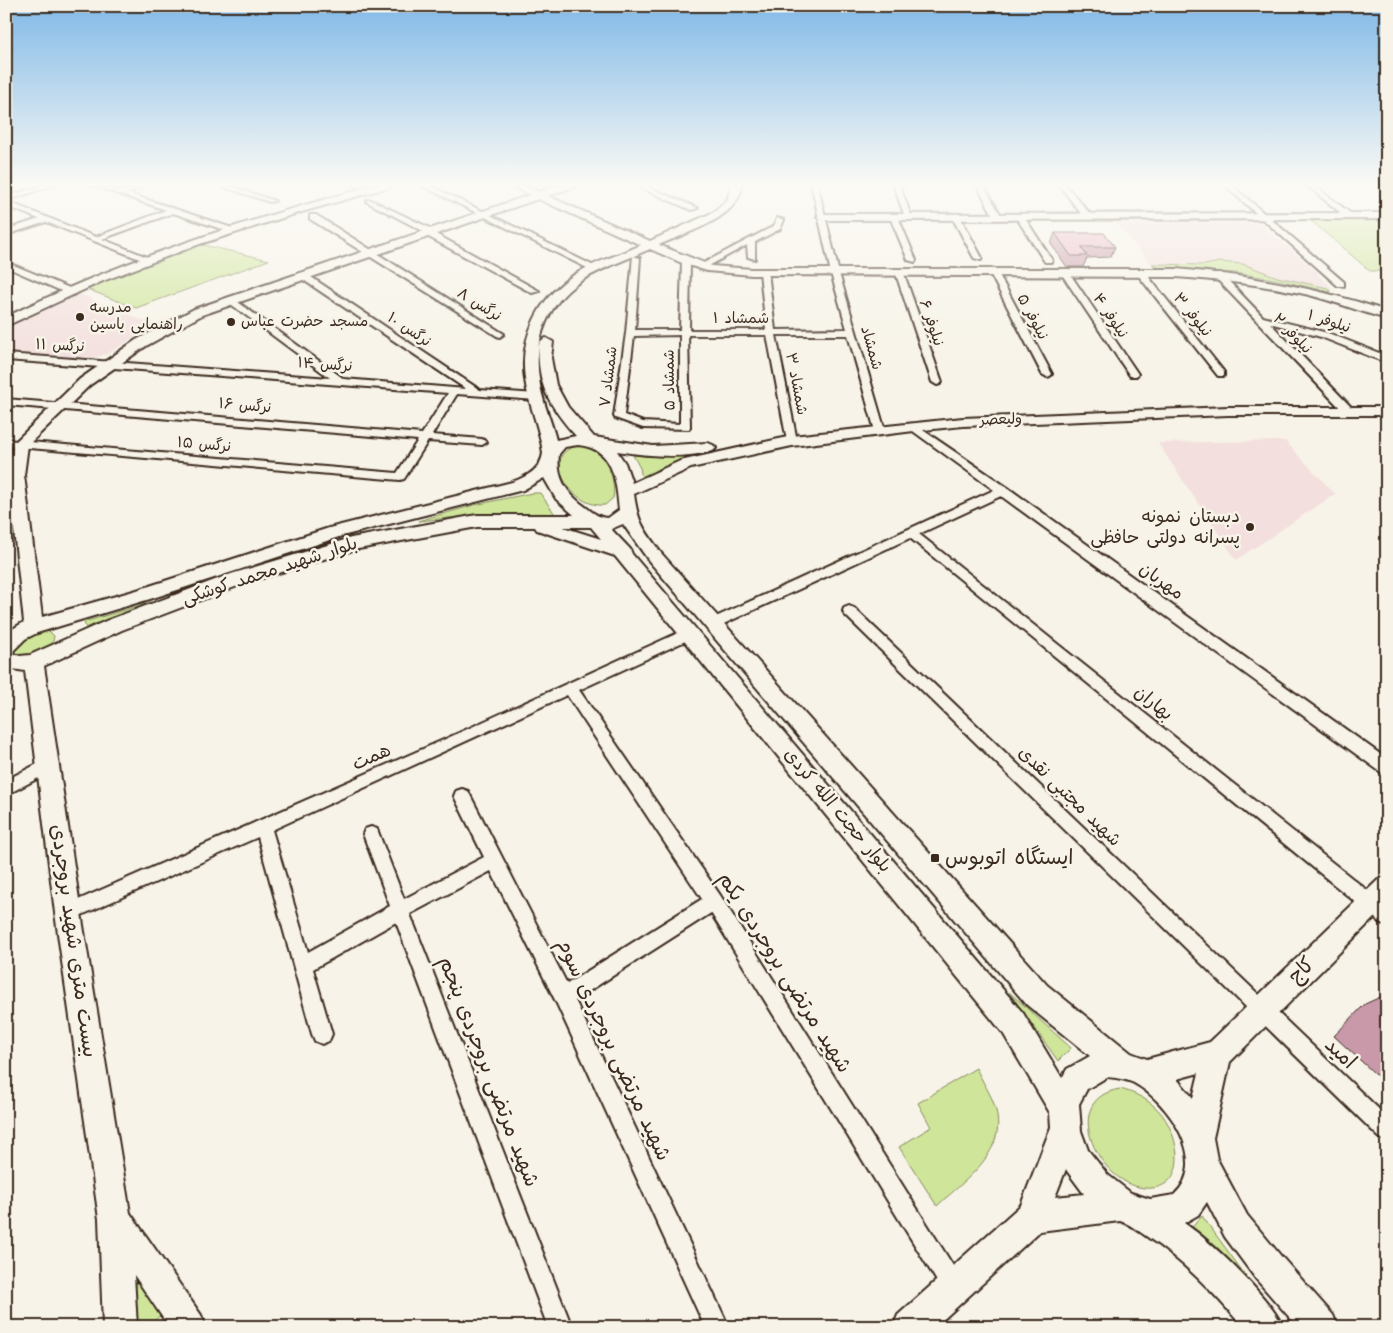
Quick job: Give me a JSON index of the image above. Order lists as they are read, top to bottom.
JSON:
{
  "streets": {
    "street": [
      "نرگس ۸",
      "نیلوفر ۳",
      "نیلوفر ۴",
      "نیلوفر ۵",
      "شمشاد ۱",
      "نیلوفر ۱",
      "نیلوفر ۶",
      "نرگس ۱۰",
      "نیلوفر ۲",
      "نرگس ۱۱",
      "شمشاد",
      "نرگس ۱۴",
      "شمشاد ۷",
      "شمشاد ۵",
      "شمشاد ۳",
      "نرگس ۱۶",
      "ولیعصر",
      "نرگس ۱۵",
      "بلوار شهید محمد کوشکی",
      "مهربان",
      "بهاران",
      "همت",
      "شهید مجتبی نقدی",
      "بلوار حجت الله کردی",
      "بیست متری شهید بروجردی",
      "کاج",
      "شهید مرتضی بروجردی یکم",
      "شهید مرتضی بروجردی سوم",
      "امید",
      "شهید مرتضی بروجردی پنجم"
    ]
  },
  "crossings": [
    ["شمشاد ۱", "شمشاد"],
    ["شمشاد ۱", "شمشاد ۷"],
    ["شمشاد ۱", "شمشاد ۵"],
    ["شمشاد ۱", "شمشاد ۳"],
    ["نیلوفر ۱", "نیلوفر ۲"],
    ["نرگس ۱۰", "نرگس ۱۴"],
    ["نیلوفر ۲", "ولیعصر"],
    ["نرگس ۱۱", "نرگس ۱۴"],
    ["شمشاد", "ولیعصر"],
    ["شمشاد ۷", "شمشاد ۵"],
    ["شمشاد ۳", "ولیعصر"],
    ["نرگس ۱۶", "نرگس ۱۵"],
    ["ولیعصر", "بلوار شهید محمد کوشکی"],
    ["ولیعصر", "مهربان"],
    ["ولیعصر", "بلوار حجت الله کردی"],
    ["بلوار شهید محمد کوشکی", "بلوار حجت الله کردی"],
    ["بلوار شهید محمد کوشکی", "بیست متری شهید بروجردی"],
    ["بهاران", "کاج"],
    ["همت", "بلوار حجت الله کردی"],
    ["همت", "بیست متری شهید بروجردی"],
    ["همت", "شهید مرتضی بروجردی یکم"],
    ["شهید مجتبی نقدی", "کاج"],
    ["شهید مجتبی نقدی", "امید"],
    ["بلوار حجت الله کردی", "کاج"],
    ["کاج", "امید"]
  ],
  "places": {
    "other": ["مدرسه راهنمایی یاسین", "مسجد حضرت عباس", "دبستان نمونه پسرانه دولتی حافظی"],
    "transit": ["ایستگاه اتوبوس"]
  }
}
